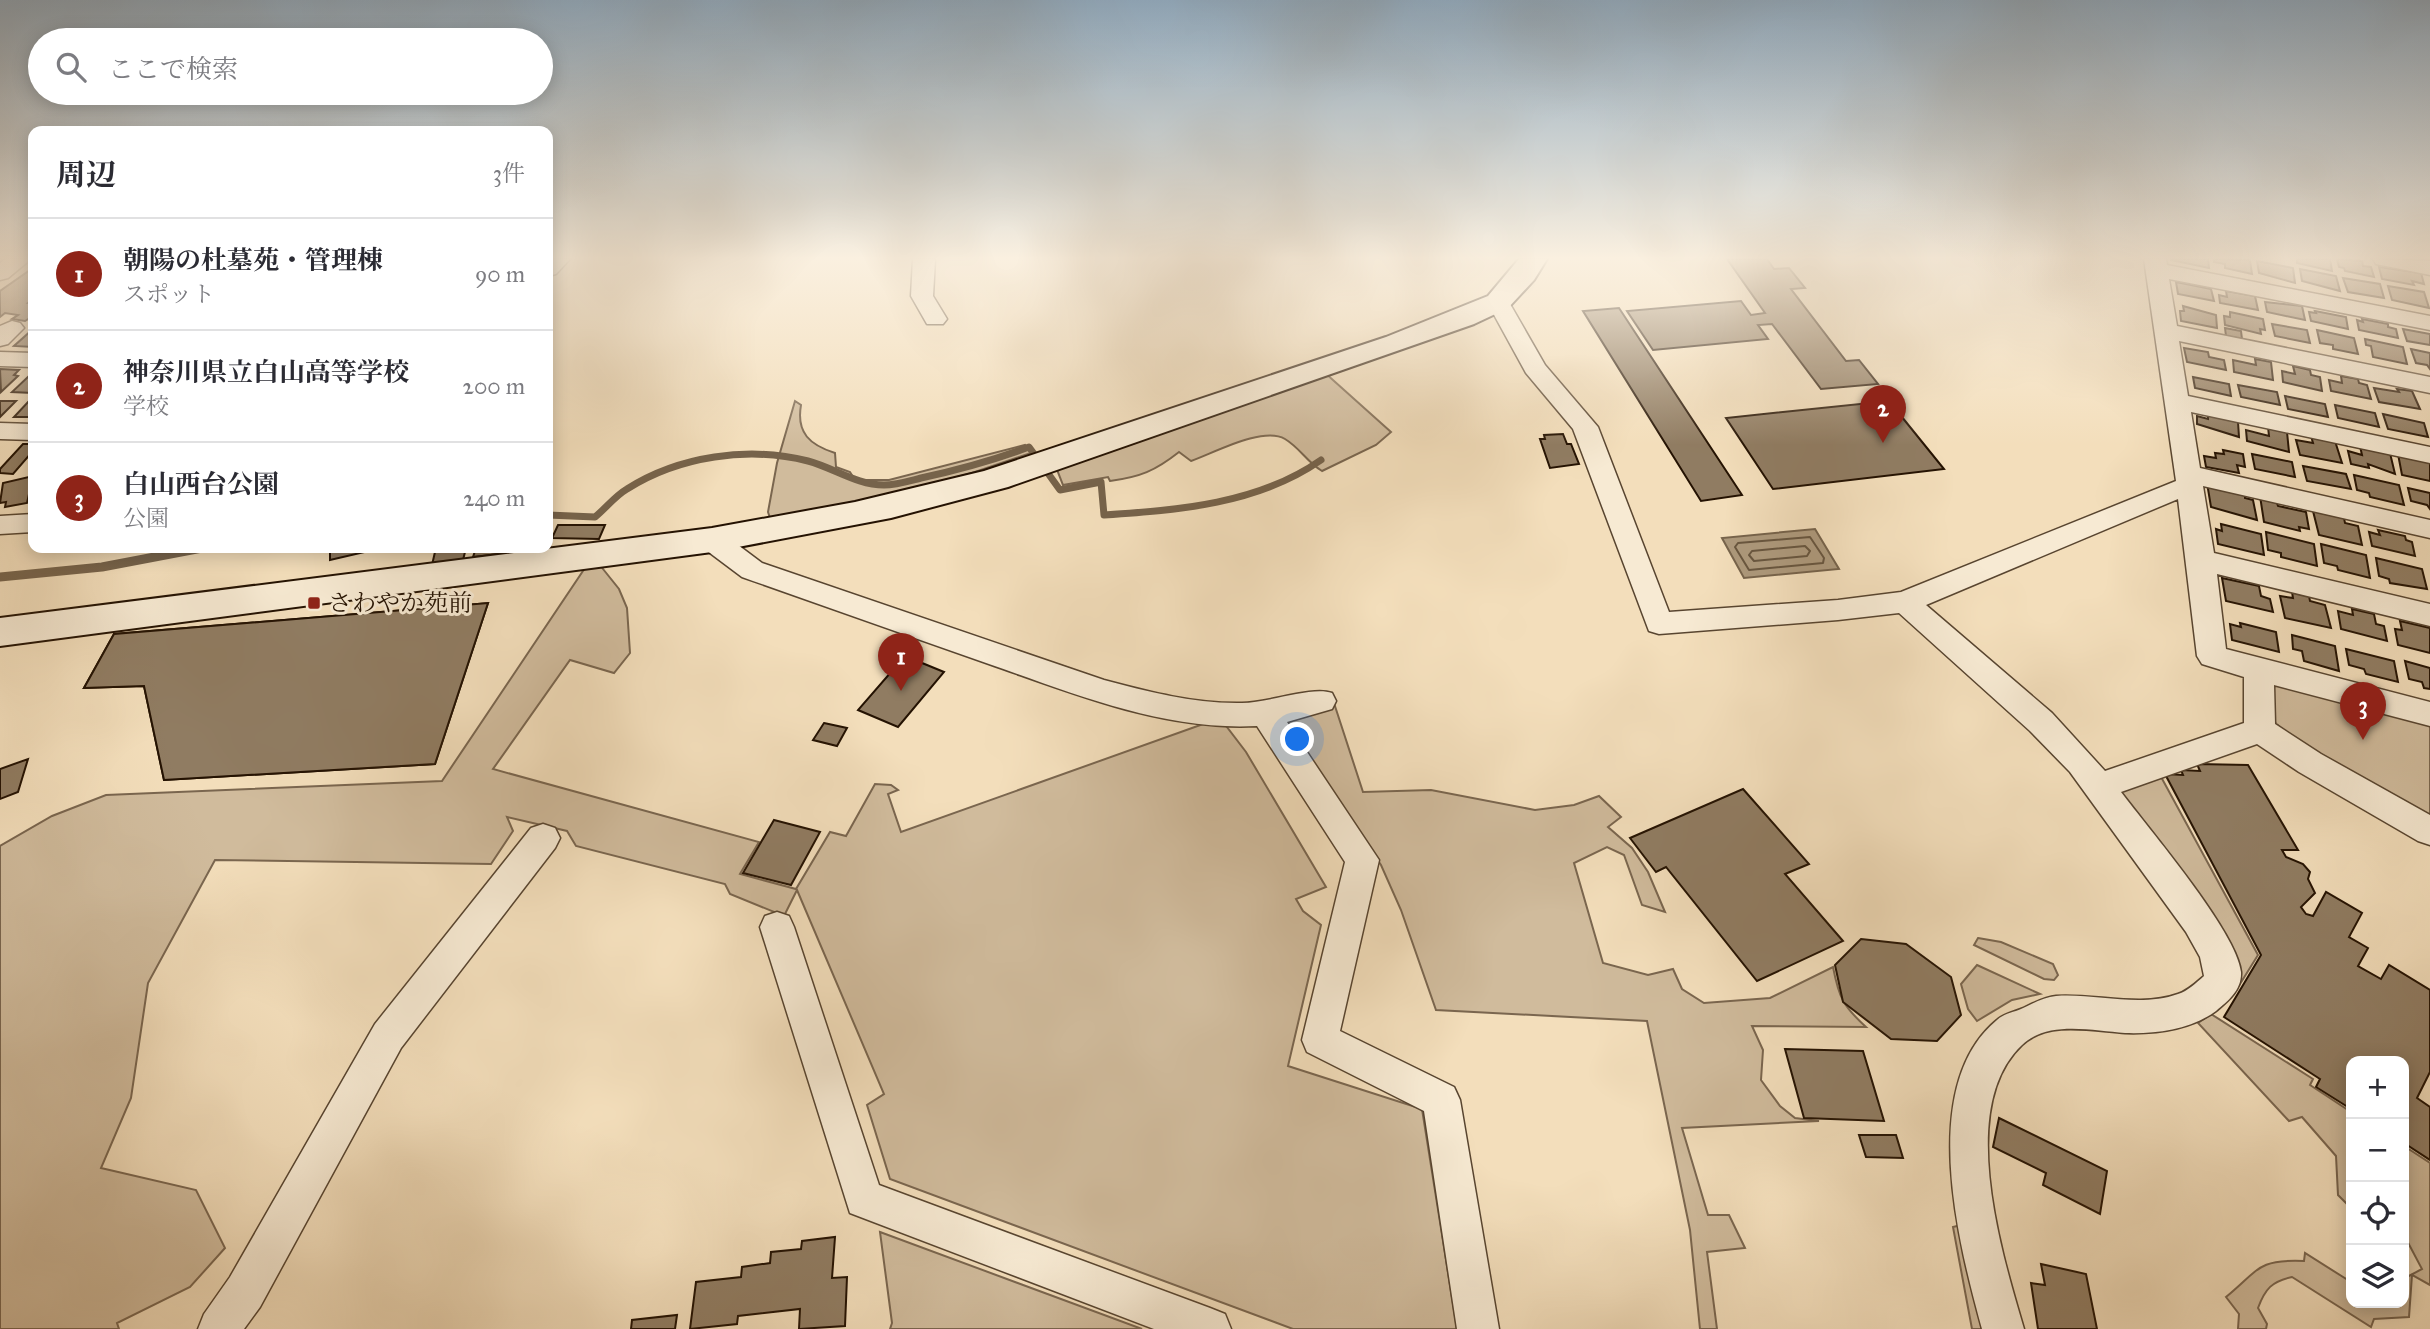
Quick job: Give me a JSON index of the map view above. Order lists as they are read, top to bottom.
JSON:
{
  "places": {
    "transit": ["さわやか苑前"]
  },
  "page": {
    "search": "ここで検索",
    "heading": ["周辺", "3件"],
    "list": [
      {
        "mark": "1",
        "name": "朝陽の杜墓苑・管理棟",
        "note": "スポット",
        "value": "90 m"
      },
      {
        "mark": "2",
        "name": "神奈川県立白山高等学校",
        "note": "学校",
        "value": "200 m"
      },
      {
        "mark": "3",
        "name": "白山西台公園",
        "note": "公園",
        "value": "240 m"
      }
    ],
    "pins": ["2", "1", "3"],
    "map_buttons": ["+", "−"]
  }
}
